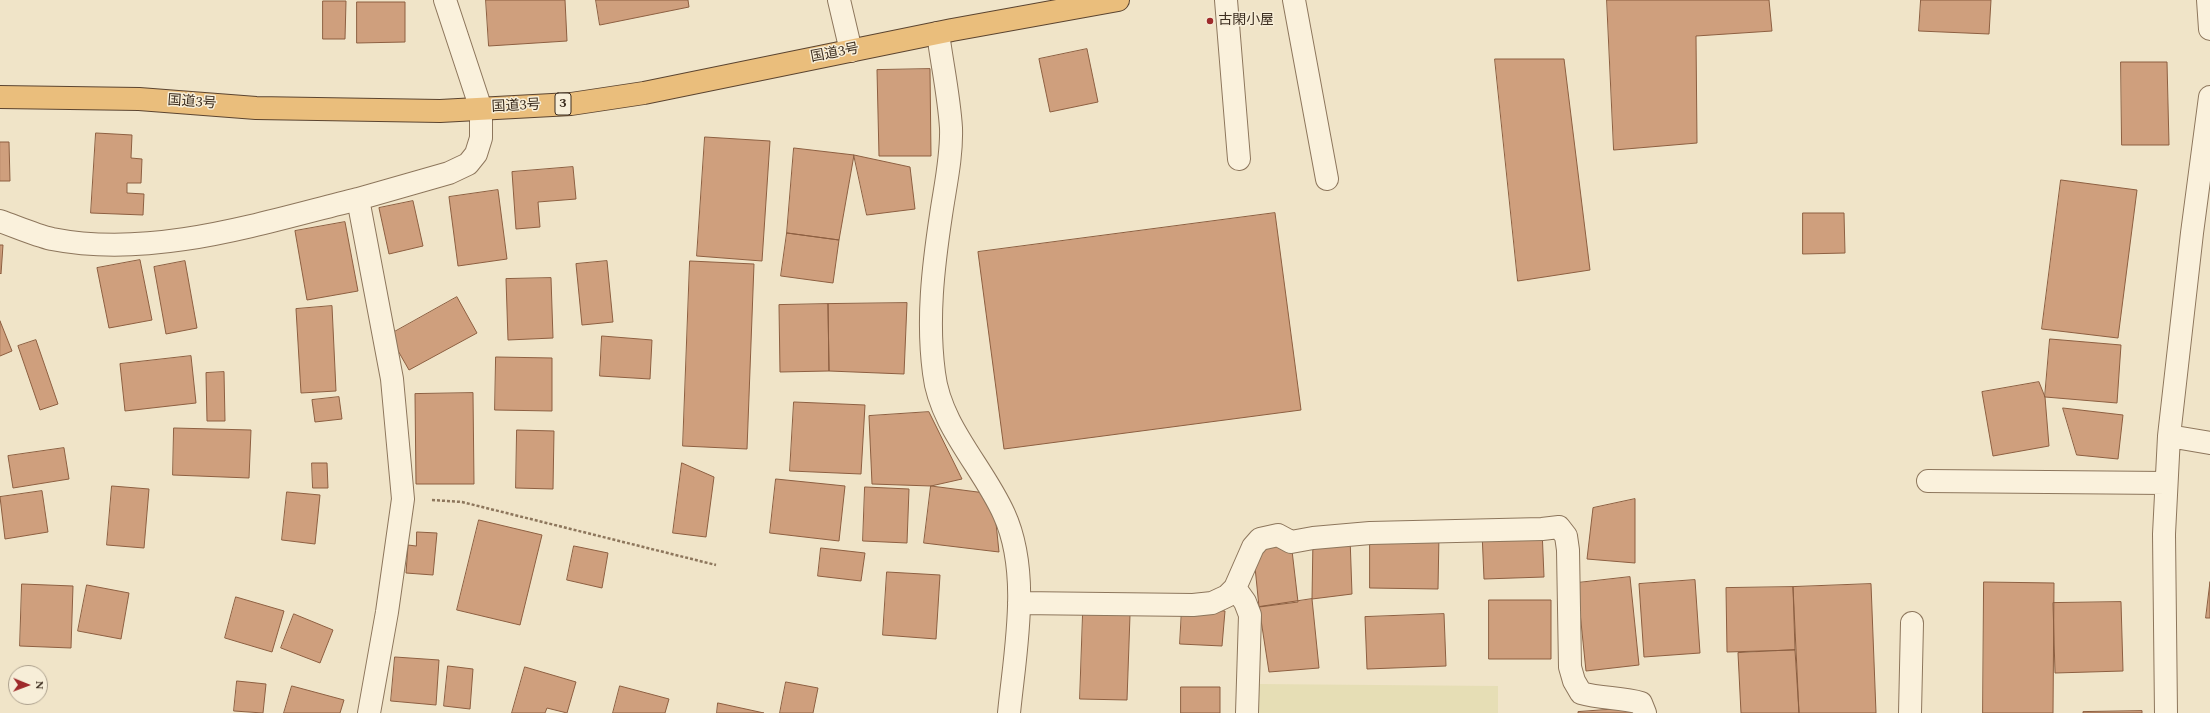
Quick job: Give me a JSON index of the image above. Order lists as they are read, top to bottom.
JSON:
{
  "streets": {
    "highway": ["国道3号", "3"]
  },
  "places": ["古閑小屋"],
  "north": "right"
}
